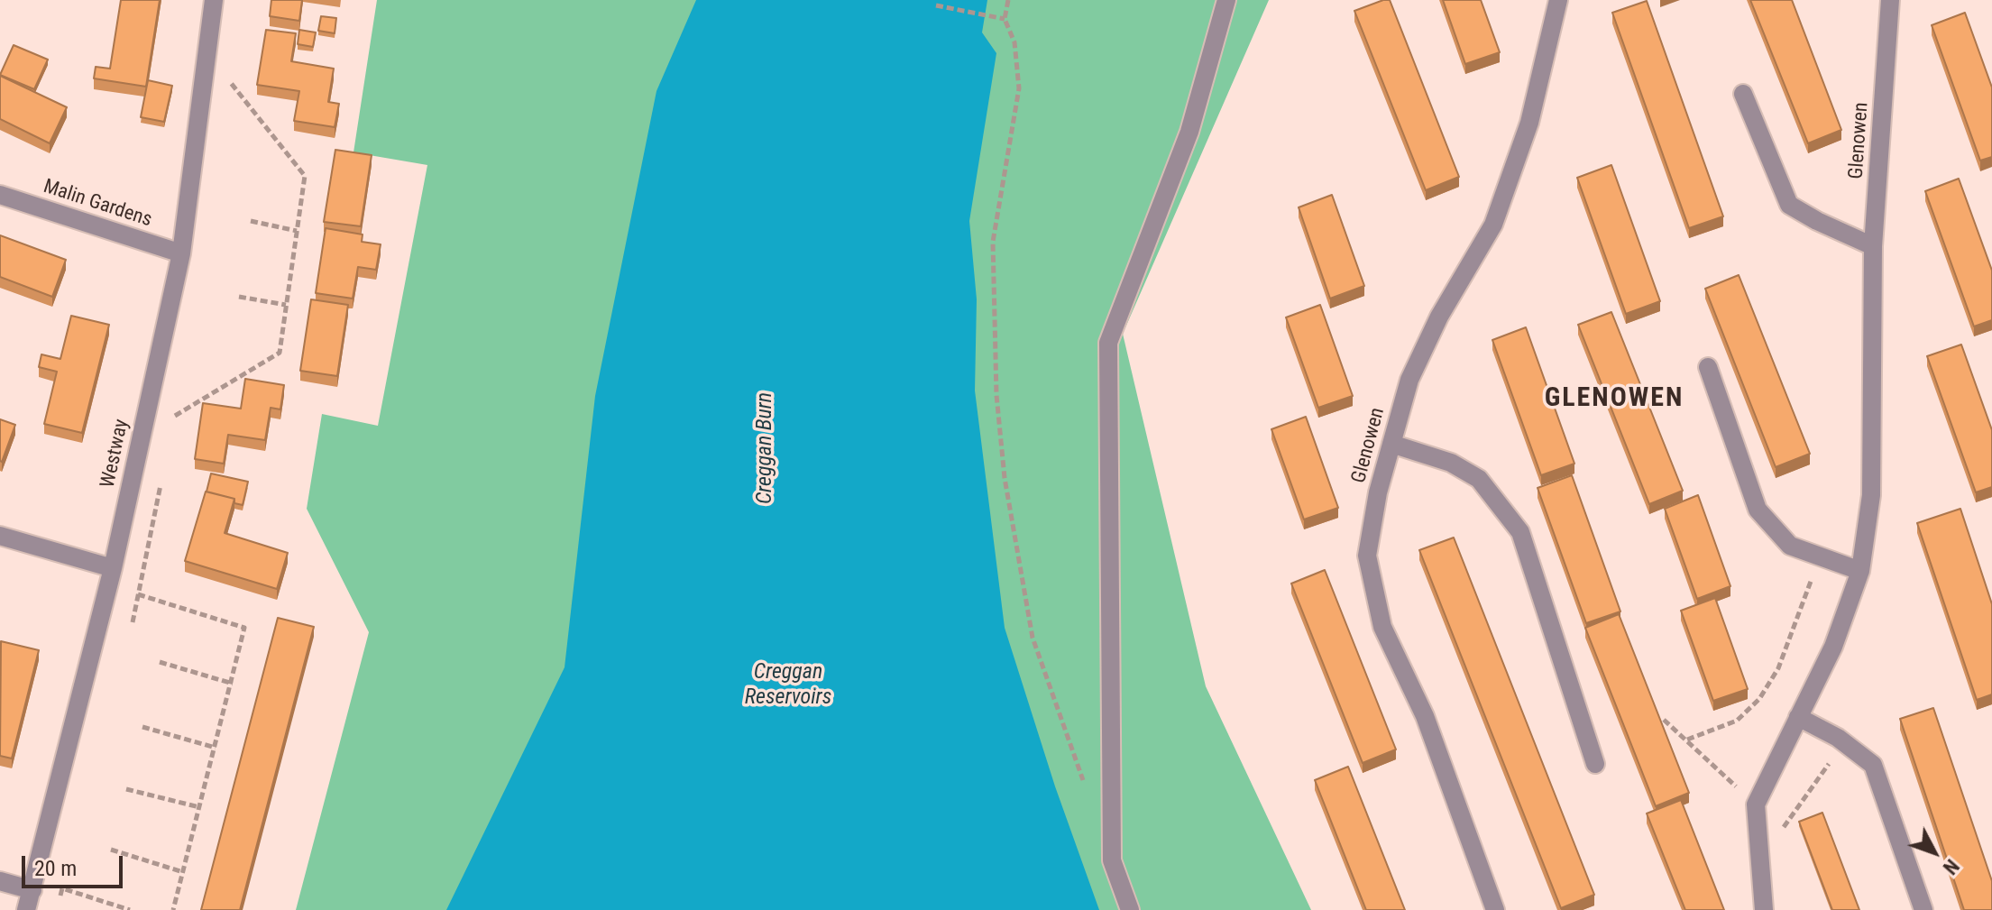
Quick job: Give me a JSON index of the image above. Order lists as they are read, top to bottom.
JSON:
{
  "streets": {
    "street": ["Glenowen", "Malin Gardens", "Westway"]
  },
  "crossings": [
    ["Malin Gardens", "Westway"]
  ],
  "districts": ["GLENOWEN"],
  "water": ["Creggan Burn", "Creggan Reservoirs"],
  "scale_bar": "20 m",
  "north": "bottom right"
}
